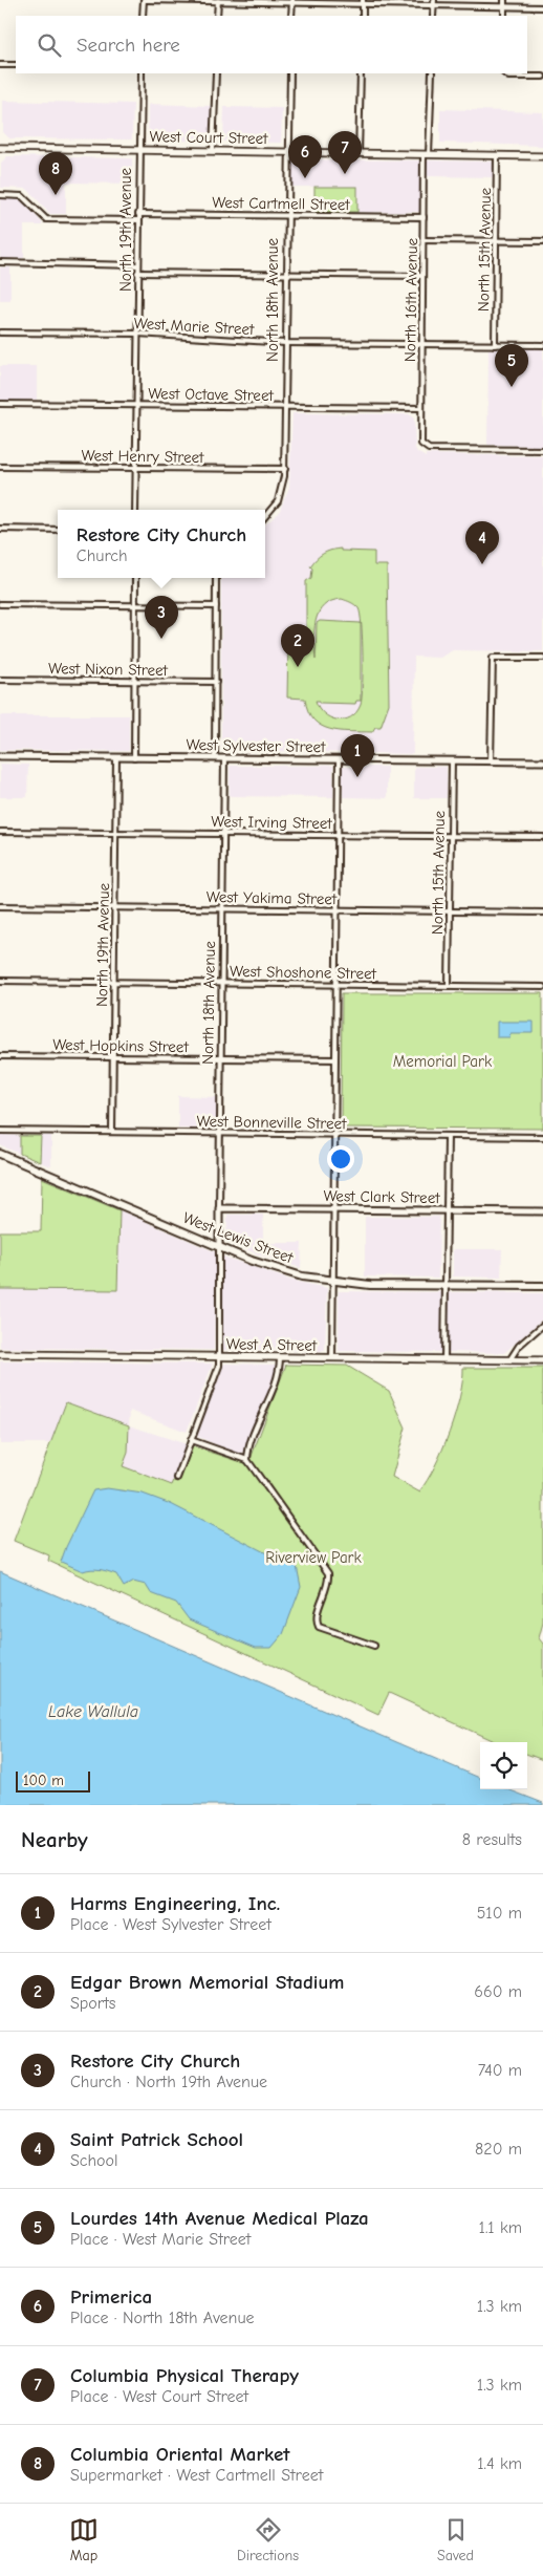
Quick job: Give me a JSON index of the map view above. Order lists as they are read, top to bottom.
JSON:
{
  "streets": {
    "main road": ["West Court Street", "West Lewis Street", "West A Street"],
    "street": [
      "West Cartmell Street",
      "North 19th Avenue",
      "North 15th Avenue",
      "North 18th Avenue",
      "North 16th Avenue",
      "West Marie Street",
      "West Octave Street",
      "West Henry Street",
      "West Nixon Street",
      "West Sylvester Street",
      "West Irving Street",
      "West Yakima Street",
      "West Shoshone Street",
      "West Hopkins Street",
      "West Bonneville Street",
      "West Clark Street"
    ]
  },
  "crossings": [
    ["West Court Street", "North 19th Avenue"],
    ["West Court Street", "North 15th Avenue"],
    ["West Court Street", "North 18th Avenue"],
    ["West Court Street", "North 16th Avenue"],
    ["West Cartmell Street", "North 19th Avenue"],
    ["West Cartmell Street", "North 18th Avenue"],
    ["West Cartmell Street", "North 16th Avenue"],
    ["North 19th Avenue", "West Marie Street"],
    ["North 19th Avenue", "West Octave Street"],
    ["North 19th Avenue", "West Henry Street"],
    ["North 19th Avenue", "West Sylvester Street"],
    ["North 19th Avenue", "West Irving Street"],
    ["North 19th Avenue", "West Yakima Street"],
    ["North 19th Avenue", "West Shoshone Street"],
    ["North 19th Avenue", "West Hopkins Street"],
    ["North 19th Avenue", "West Bonneville Street"],
    ["North 15th Avenue", "West Marie Street"],
    ["North 15th Avenue", "West Sylvester Street"],
    ["North 15th Avenue", "West Irving Street"],
    ["North 15th Avenue", "West Yakima Street"],
    ["North 15th Avenue", "West Shoshone Street"],
    ["North 18th Avenue", "West Marie Street"],
    ["North 18th Avenue", "West Octave Street"],
    ["North 18th Avenue", "West Henry Street"],
    ["North 18th Avenue", "West Sylvester Street"],
    ["North 18th Avenue", "West Irving Street"],
    ["North 18th Avenue", "West Yakima Street"],
    ["North 18th Avenue", "West Shoshone Street"],
    ["North 18th Avenue", "West Hopkins Street"],
    ["North 18th Avenue", "West Bonneville Street"],
    ["North 18th Avenue", "West Clark Street"],
    ["North 18th Avenue", "West Lewis Street"],
    ["North 16th Avenue", "West Marie Street"],
    ["North 16th Avenue", "West Octave Street"]
  ],
  "water": ["Lake Wallula"],
  "parks": ["Memorial Park", "Riverview Park"],
  "scale_bar": "100 m",
  "page": {
    "search": "Search here",
    "pins": [
      "7",
      "6",
      "8",
      "5",
      "4",
      "3",
      "2",
      "1"
    ],
    "popup": ["Restore City Church", "Church"],
    "scale": "100 m",
    "heading": ["Nearby", "8 results"],
    "list": [
      {
        "mark": "1",
        "name": "Harms Engineering, Inc.",
        "note": "Place · West Sylvester Street",
        "value": "510 m"
      },
      {
        "mark": "2",
        "name": "Edgar Brown Memorial Stadium",
        "note": "Sports",
        "value": "660 m"
      },
      {
        "mark": "3",
        "name": "Restore City Church",
        "note": "Church · North 19th Avenue",
        "value": "740 m"
      },
      {
        "mark": "4",
        "name": "Saint Patrick School",
        "note": "School",
        "value": "820 m"
      },
      {
        "mark": "5",
        "name": "Lourdes 14th Avenue Medical Plaza",
        "note": "Place · West Marie Street",
        "value": "1.1 km"
      },
      {
        "mark": "6",
        "name": "Primerica",
        "note": "Place · North 18th Avenue",
        "value": "1.3 km"
      },
      {
        "mark": "7",
        "name": "Columbia Physical Therapy",
        "note": "Place · West Court Street",
        "value": "1.3 km"
      },
      {
        "mark": "8",
        "name": "Columbia Oriental Market",
        "note": "Supermarket · West Cartmell Street",
        "value": "1.4 km"
      }
    ],
    "nav": ["Map", "Directions", "Saved"]
  }
}
